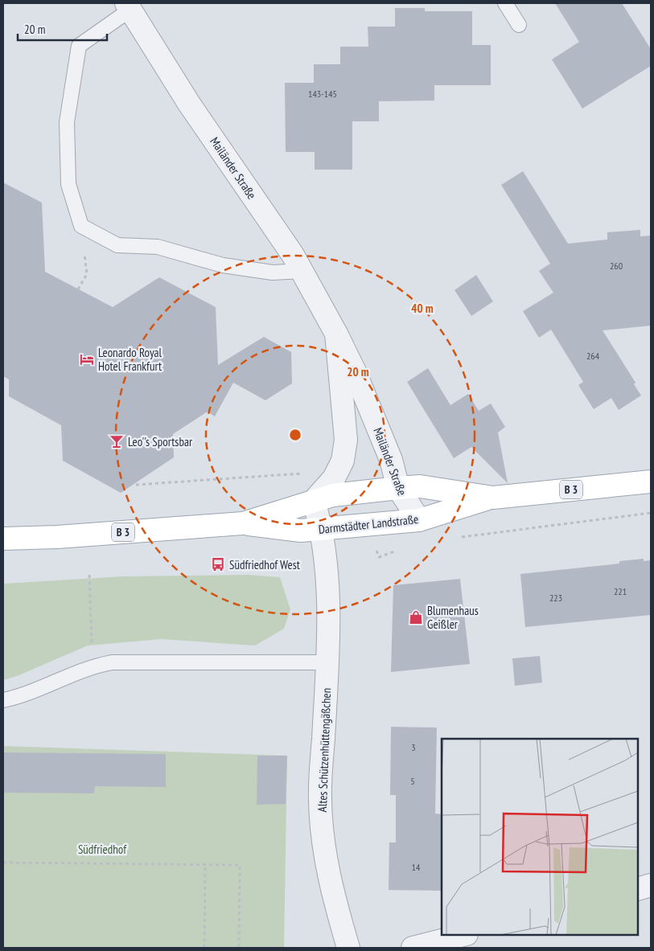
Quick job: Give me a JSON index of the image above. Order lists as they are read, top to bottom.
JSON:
{
  "streets": {
    "main road": ["B 3", "Darmstädter Landstraße"],
    "street": ["Mailänder Straße", "Altes Schützenhüttengäßchen"]
  },
  "crossings": [
    ["Mailänder Straße", "Darmstädter Landstraße"],
    ["Mailänder Straße", "Altes Schützenhüttengäßchen"],
    ["Darmstädter Landstraße", "Altes Schützenhüttengäßchen"]
  ],
  "parks": ["Südfriedhof"],
  "places": {
    "hotel": ["Leonardo Royal Hotel Frankfurt"],
    "bar": ["Leo''s Sportsbar"],
    "bus stop": ["Südfriedhof West"],
    "shop": ["Blumenhaus Geißler"]
  },
  "house_numbers": [
    "143-145",
    "260",
    "264",
    "221",
    "223",
    "3",
    "5",
    "14"
  ],
  "scale_bar": "20 m",
  "rings": ["40 m", "20 m"]
}
